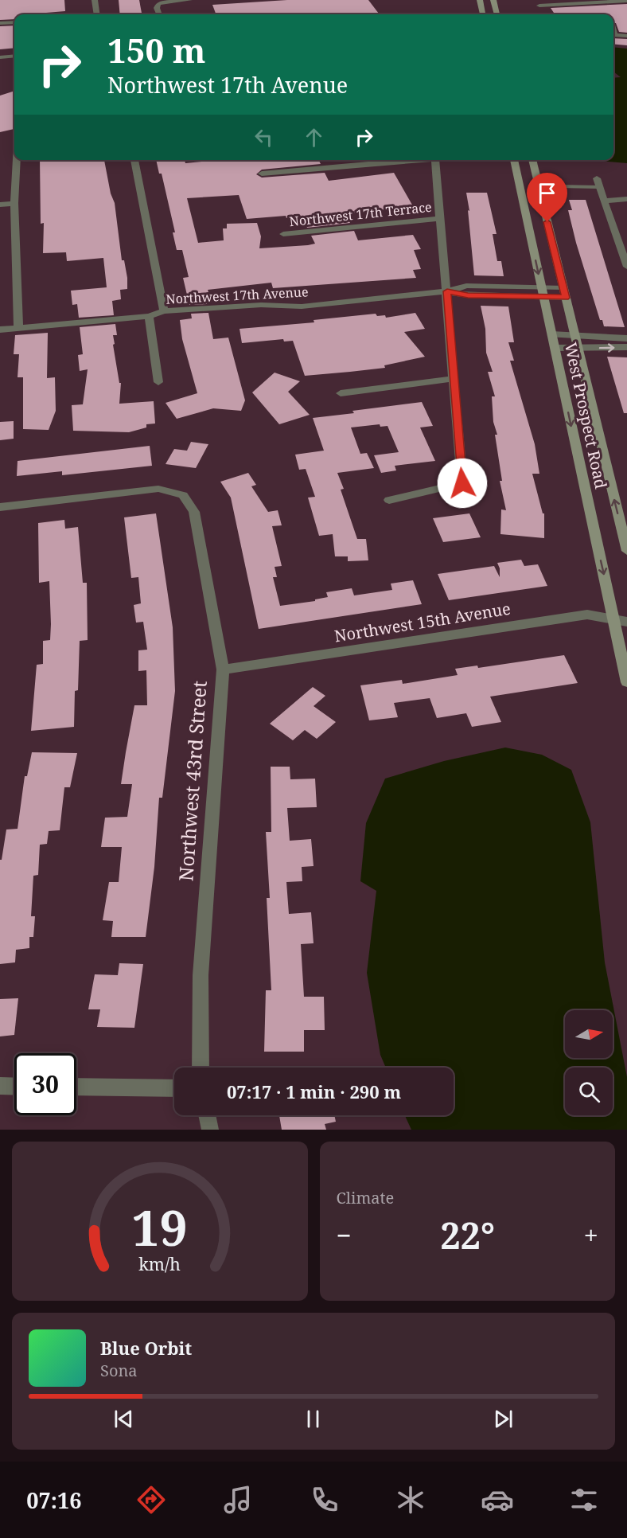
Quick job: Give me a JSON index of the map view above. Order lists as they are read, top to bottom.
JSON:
{
  "streets": {
    "main road": ["West Prospect Road"],
    "street": [
      "Northwest 17th Terrace",
      "Northwest 17th Avenue",
      "Northwest 15th Avenue",
      "Northwest 43rd Street"
    ]
  },
  "crossings": [
    ["Northwest 17th Avenue", "West Prospect Road"],
    ["West Prospect Road", "Northwest 15th Avenue"],
    ["Northwest 15th Avenue", "Northwest 43rd Street"]
  ],
  "north": "right",
  "page": {
    "turn": ["150 m", "Northwest 17th Avenue"],
    "limit": "30",
    "trip": "07:17 · 1 min · 290 m",
    "tile": "Climate",
    "heat": ["−", "22°", "+"],
    "song": ["Blue Orbit", "Sona"],
    "tabs": "07:16",
    "gauge": ["19", "km/h"]
  }
}
